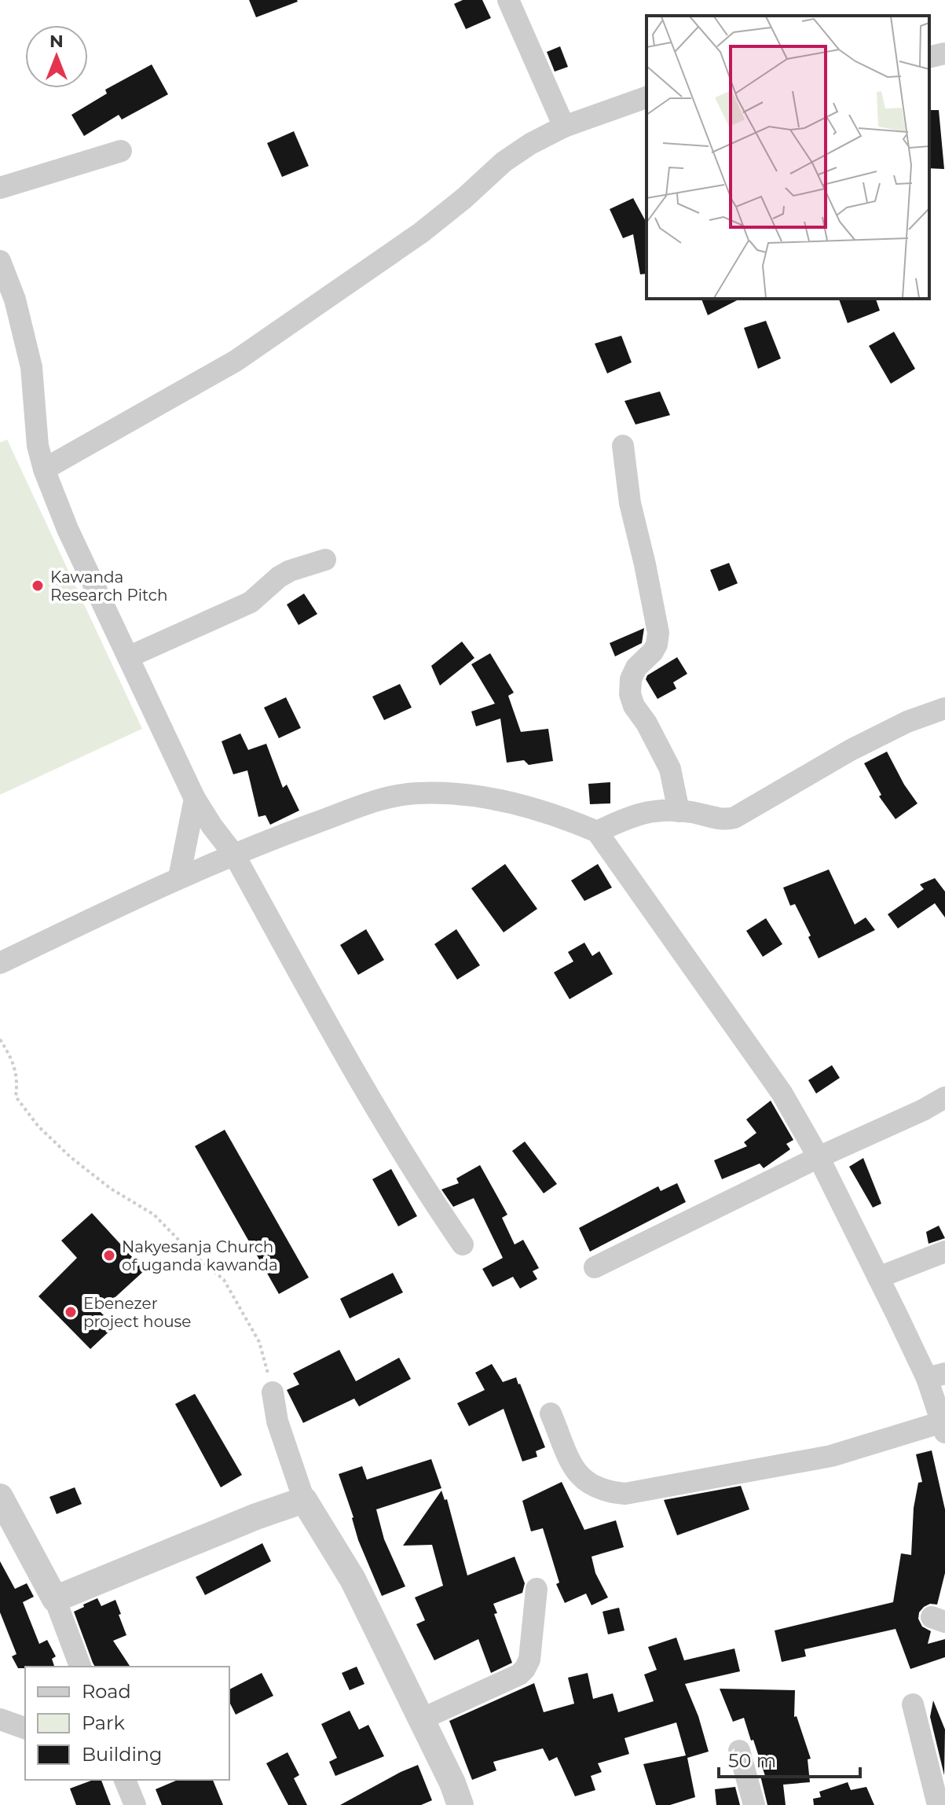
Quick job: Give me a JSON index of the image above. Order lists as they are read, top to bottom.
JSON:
{
  "places": ["Kawanda Research Pitch", "Nakyesanja Church of uganda kawanda", "Ebenezer project house"],
  "legend": ["Road", "Park", "Building"],
  "scale_bar": "50 m",
  "north": "top"
}
